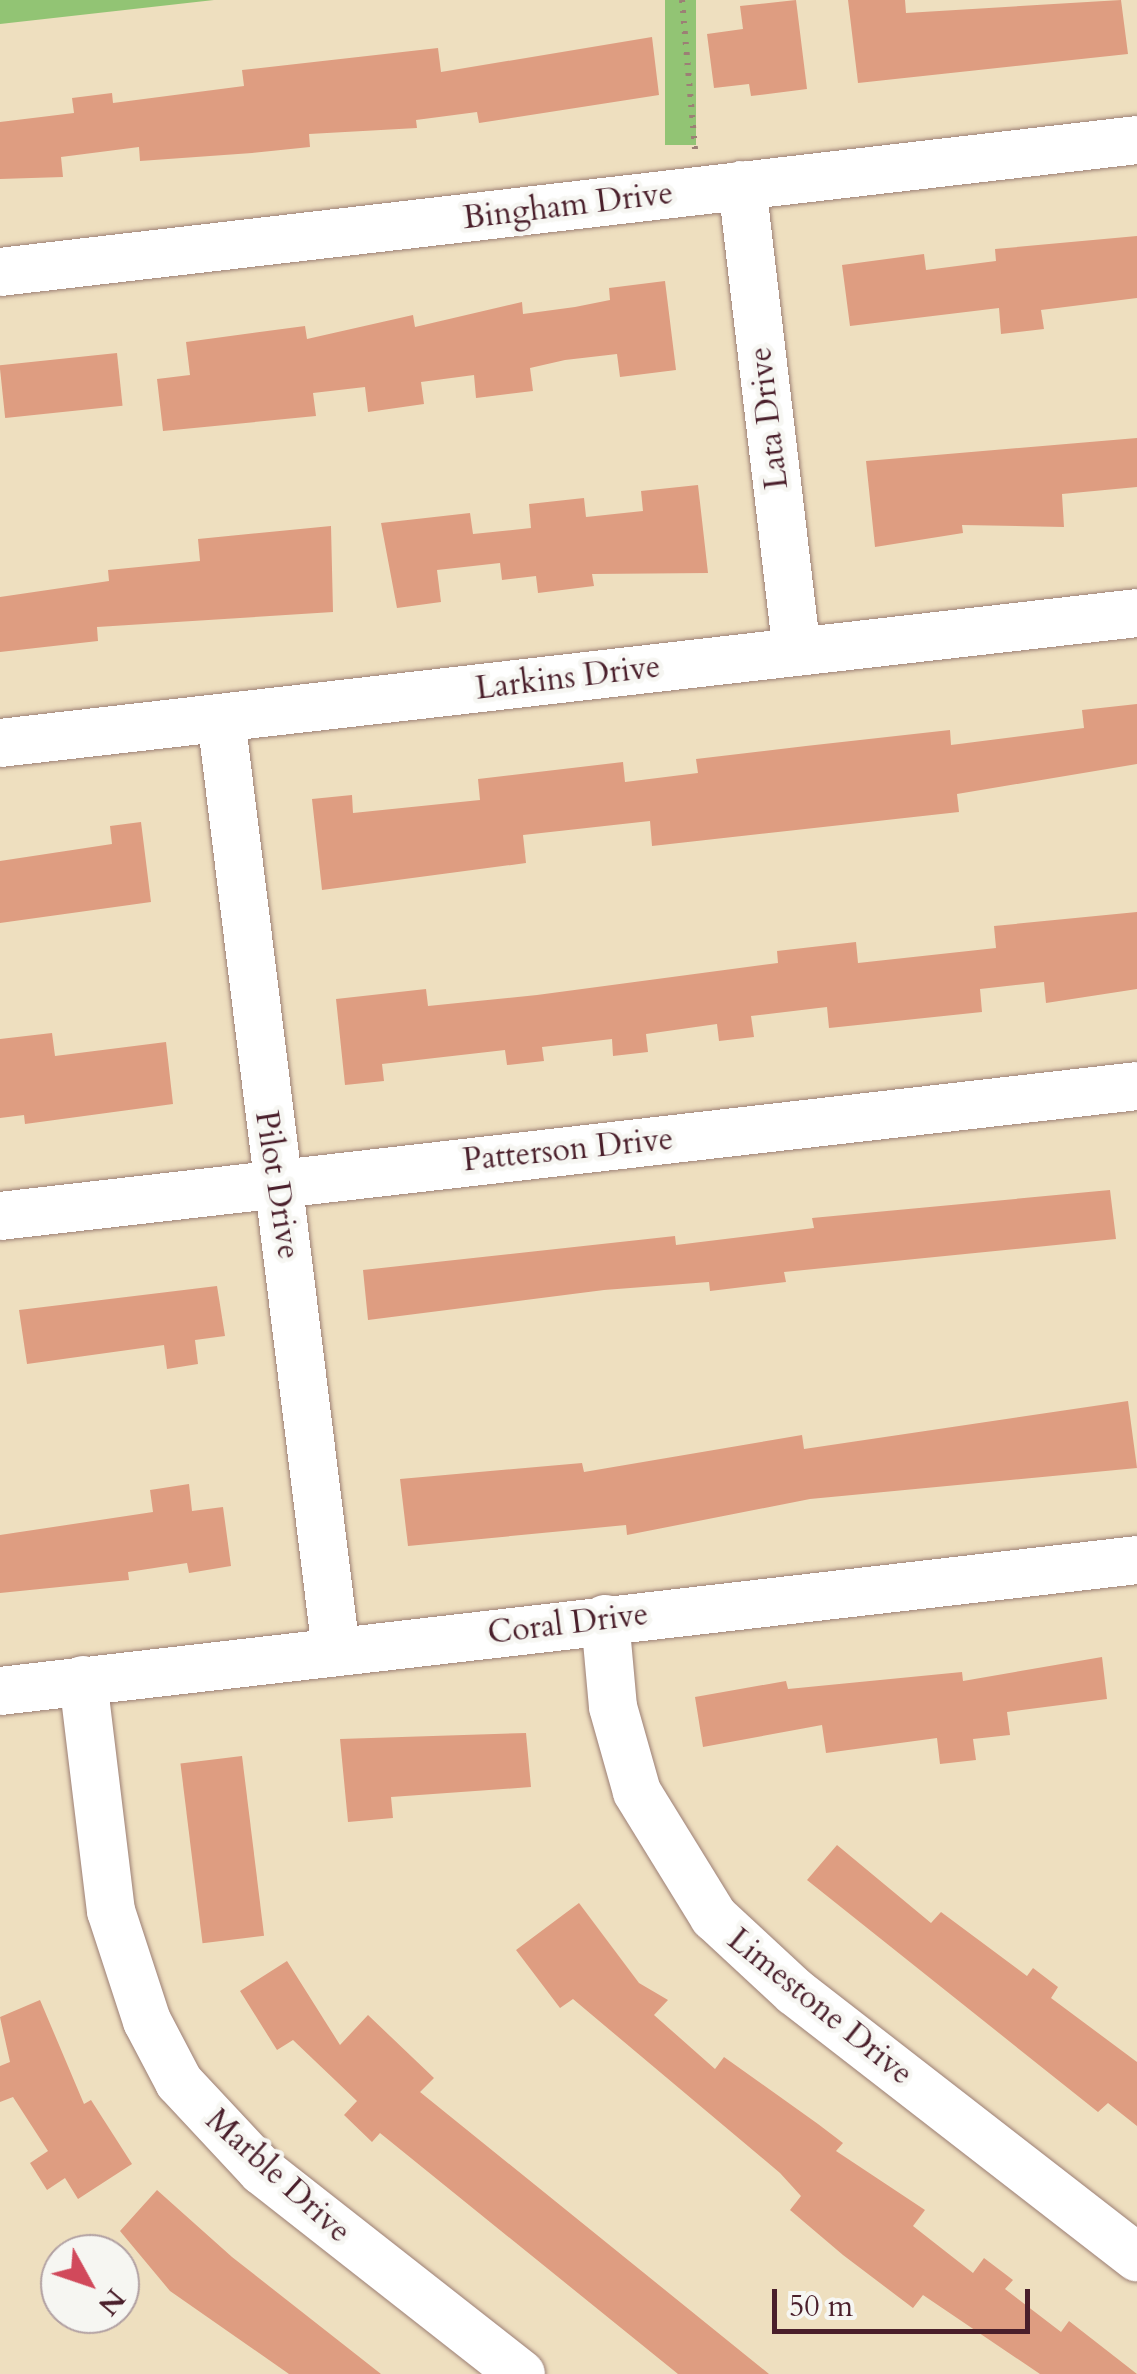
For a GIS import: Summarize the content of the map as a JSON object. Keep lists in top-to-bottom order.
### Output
{
  "streets": {
    "street": [
      "Bingham Drive",
      "Lata Drive",
      "Larkins Drive",
      "Patterson Drive",
      "Pilot Drive",
      "Coral Drive",
      "Limestone Drive",
      "Marble Drive"
    ]
  },
  "crossings": [
    ["Bingham Drive", "Lata Drive"],
    ["Lata Drive", "Larkins Drive"],
    ["Larkins Drive", "Pilot Drive"],
    ["Patterson Drive", "Pilot Drive"],
    ["Pilot Drive", "Coral Drive"],
    ["Coral Drive", "Limestone Drive"],
    ["Coral Drive", "Marble Drive"]
  ],
  "scale_bar": "50 m",
  "north": "bottom right"
}
